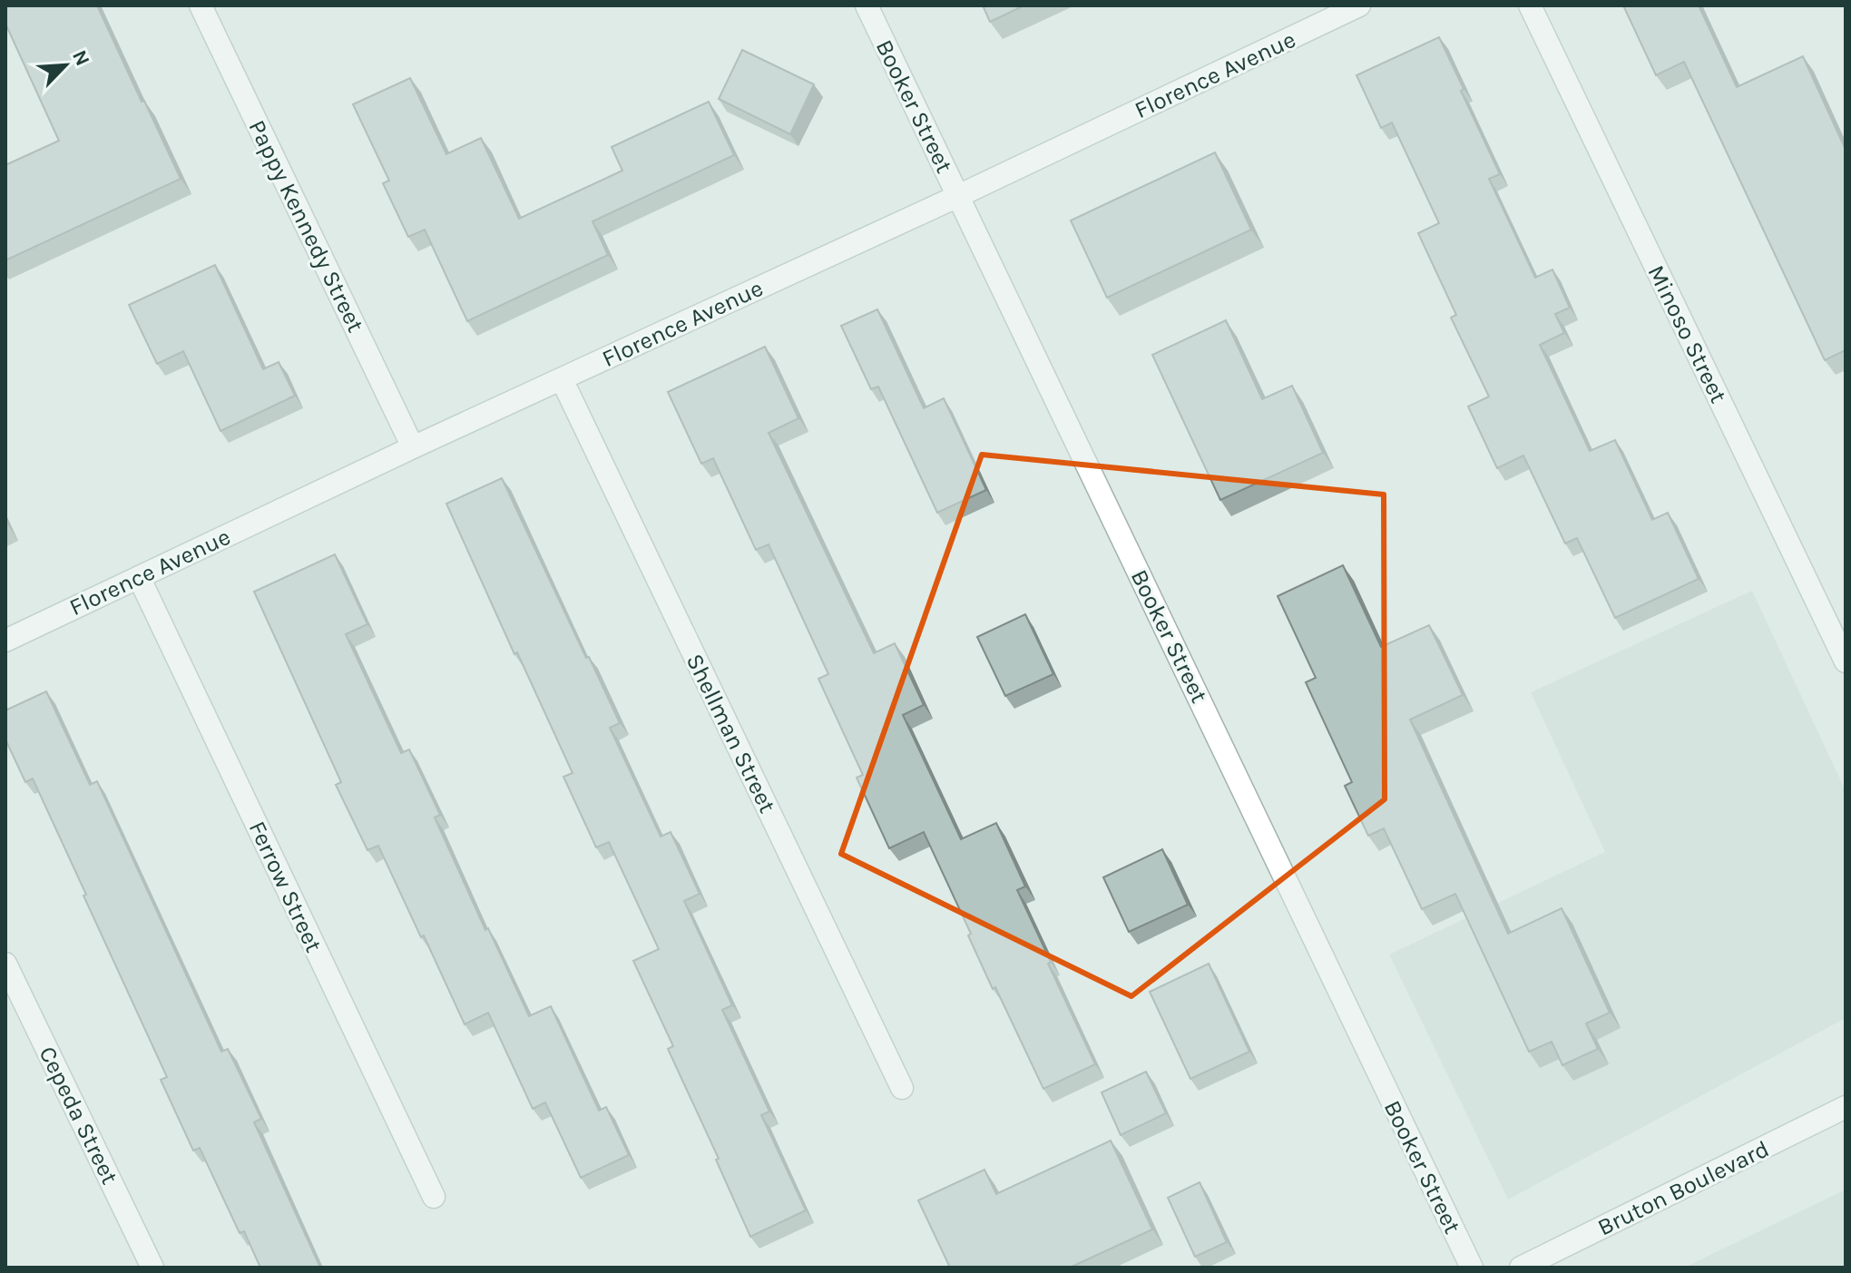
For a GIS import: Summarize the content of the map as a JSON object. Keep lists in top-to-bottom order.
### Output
{
  "streets": {
    "street": [
      "Florence Avenue",
      "Booker Street",
      "Pappy Kennedy Street",
      "Minoso Street",
      "Shellman Street",
      "Ferrow Street",
      "Cepeda Street",
      "Bruton Boulevard"
    ]
  },
  "crossings": [
    ["Florence Avenue", "Booker Street"],
    ["Florence Avenue", "Pappy Kennedy Street"],
    ["Florence Avenue", "Shellman Street"],
    ["Florence Avenue", "Ferrow Street"]
  ],
  "north": "top right"
}
